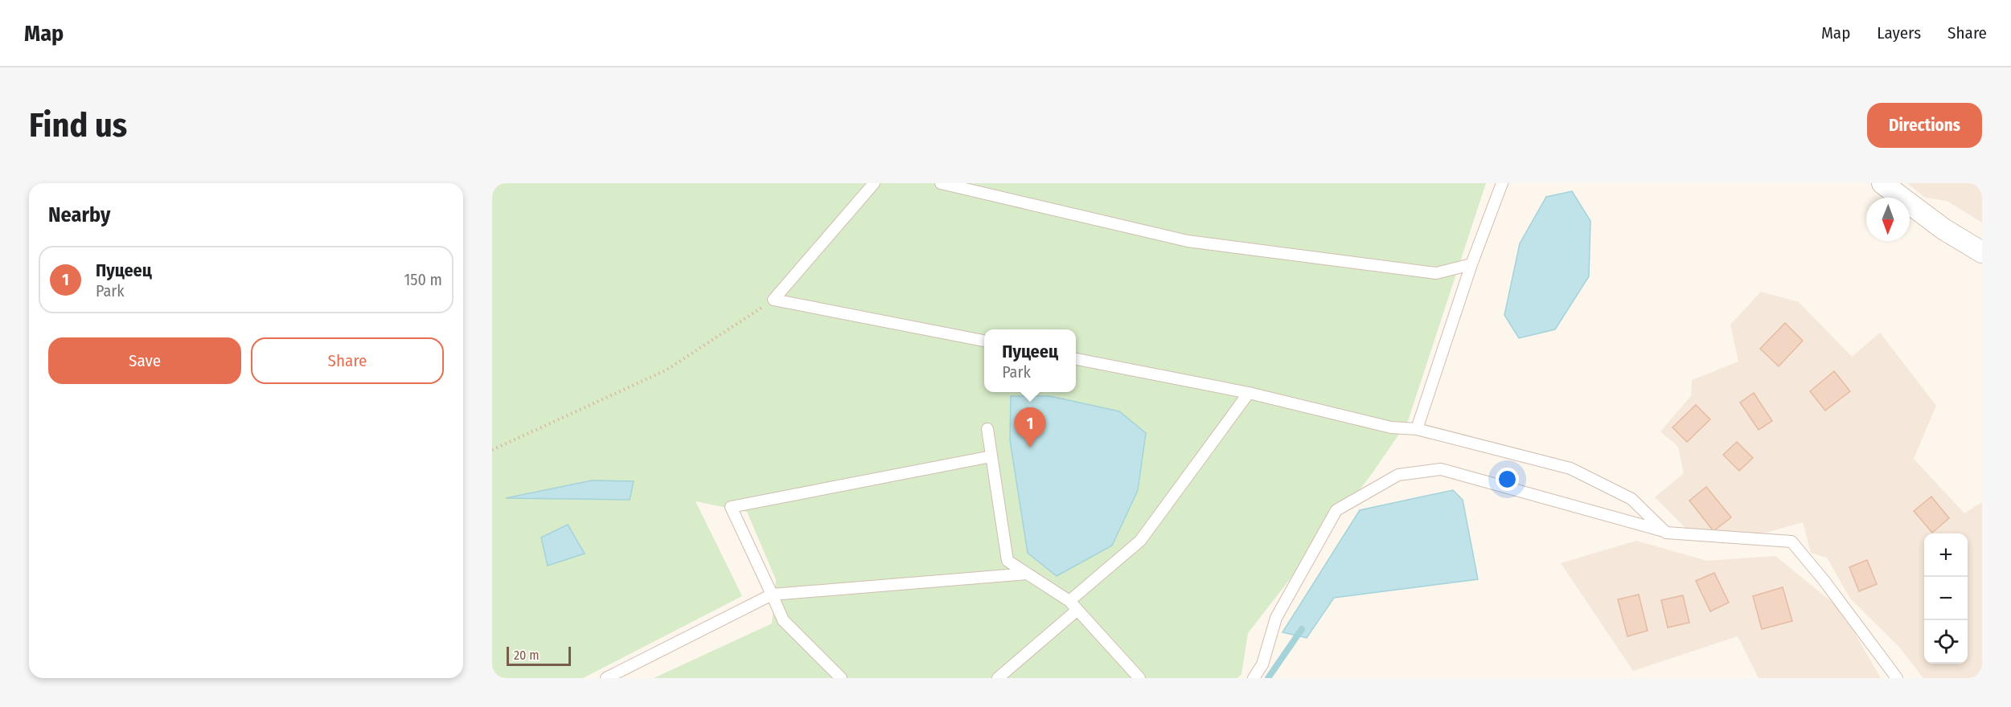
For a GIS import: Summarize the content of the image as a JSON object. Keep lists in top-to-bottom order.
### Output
{
  "scale_bar": "20 m",
  "north": "bottom",
  "page": {
    "header": "Map",
    "nav": ["Map", "Layers", "Share"],
    "buttons": [
      "Directions",
      ["Save", "Share"]
    ],
    "title": "Find us",
    "heading": "Nearby",
    "list": [
      {
        "mark": "1",
        "name": "Пуцеец",
        "note": "Park",
        "value": "150 m"
      }
    ],
    "popup": ["Пуцеец", "Park"],
    "pins": "1",
    "map_buttons": ["+", "−"],
    "scale": "20 m"
  }
}
